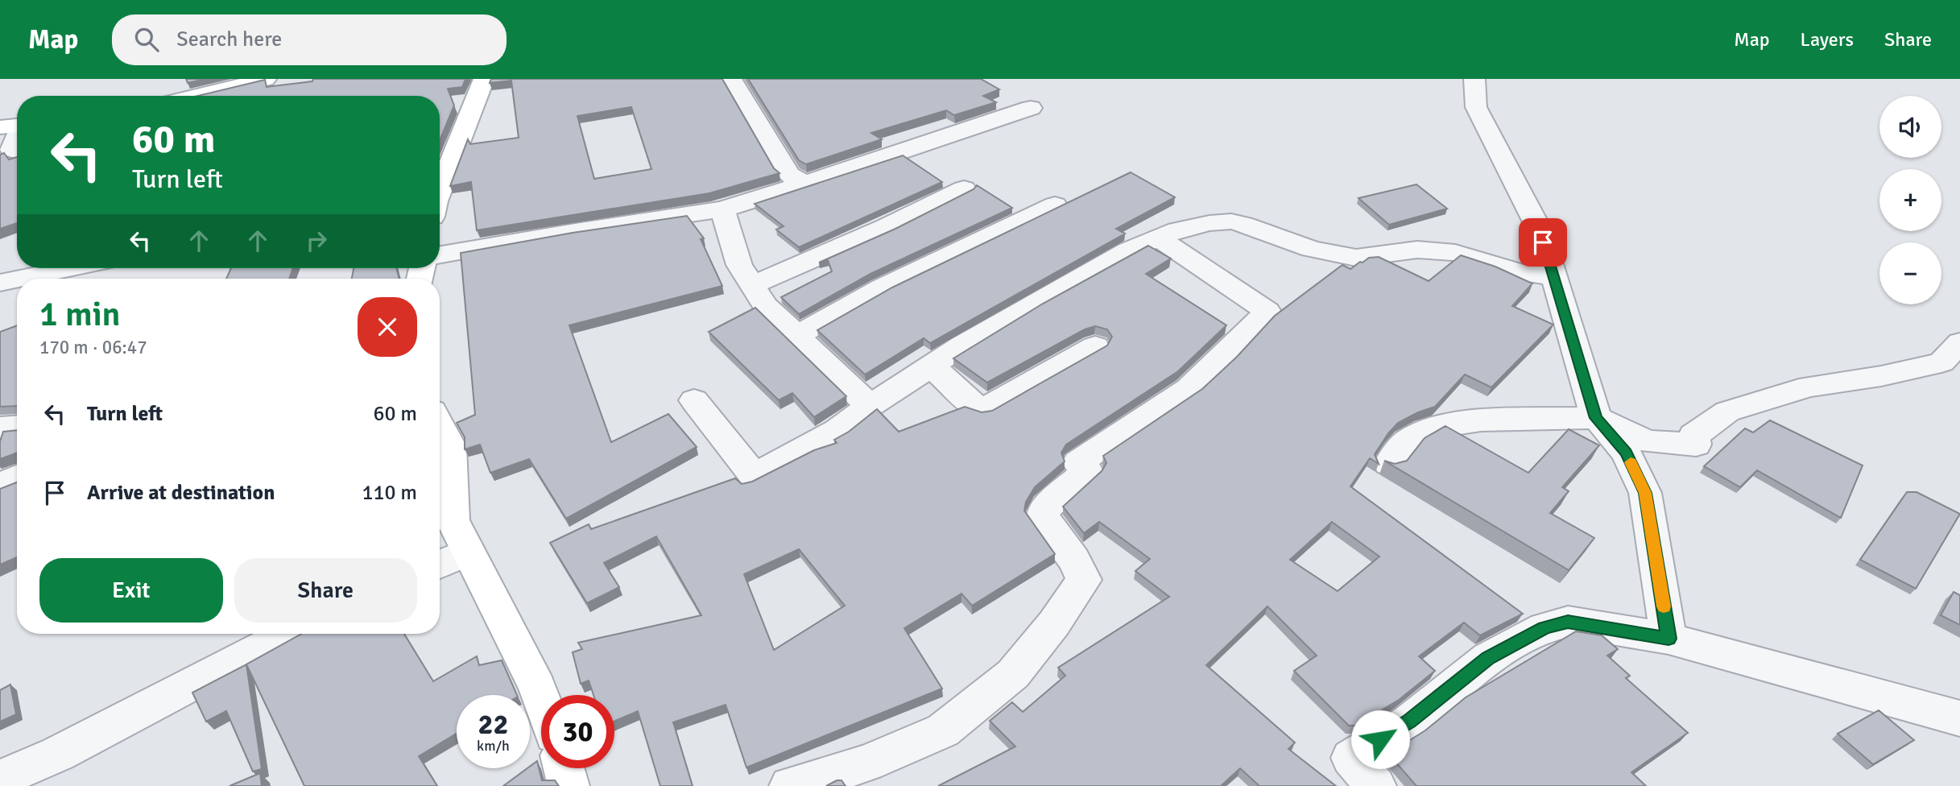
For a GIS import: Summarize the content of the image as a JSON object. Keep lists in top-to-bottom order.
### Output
{
  "page": {
    "header": "Map",
    "search": "Search here",
    "nav": ["Map", "Layers", "Share"],
    "map_buttons": ["+", "−"],
    "turn": ["60 m", "Turn left"],
    "heading": ["1 min", "170 m · 06:47"],
    "list": [
      {
        "name": "Turn left",
        "value": "60 m"
      },
      {
        "name": "Arrive at destination",
        "value": "110 m"
      }
    ],
    "buttons": ["Exit", "Share"],
    "speed": "22 km/h",
    "limit": "30"
  }
}
